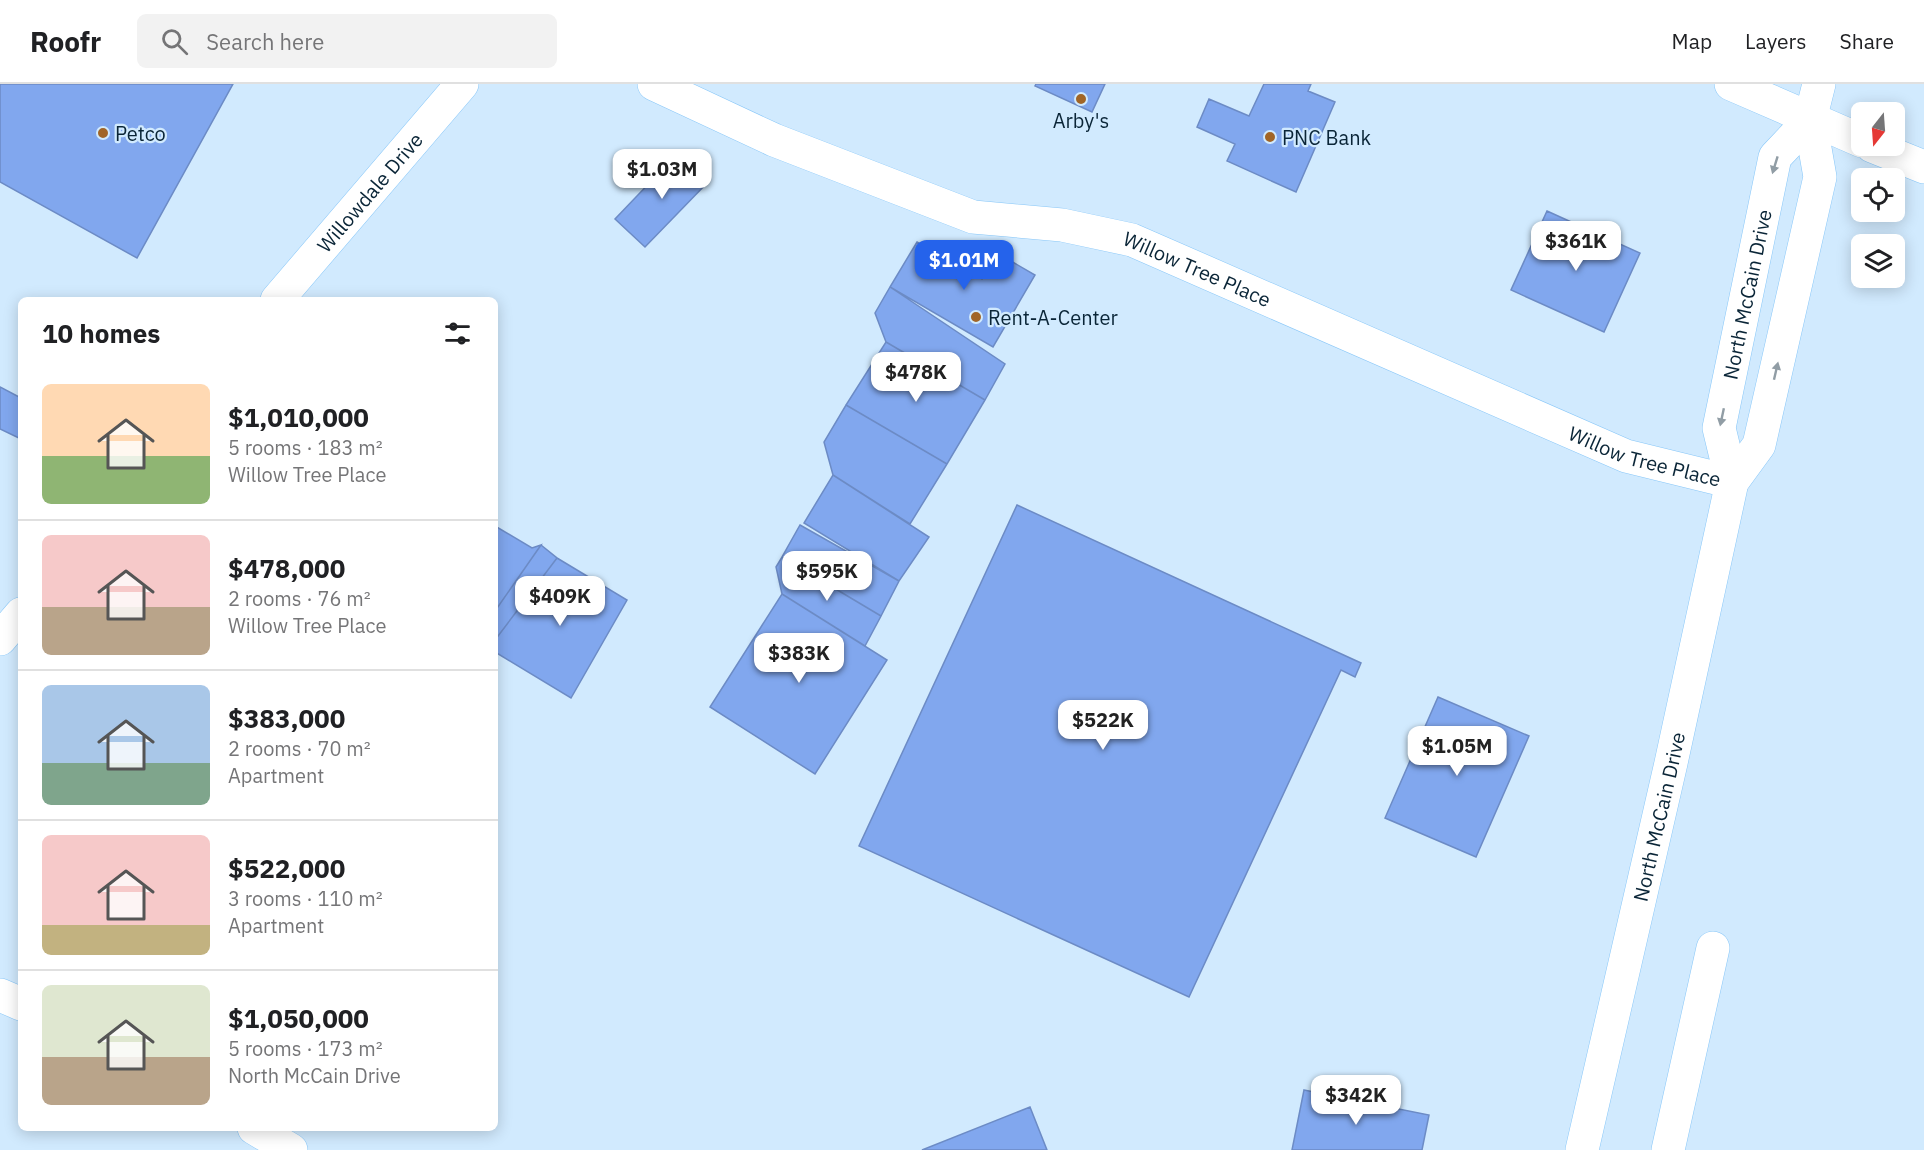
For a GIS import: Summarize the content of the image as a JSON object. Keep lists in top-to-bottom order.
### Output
{
  "streets": {
    "street": ["Willowdale Drive", "Willow Tree Place", "North McCain Drive"]
  },
  "crossings": [
    ["Willow Tree Place", "North McCain Drive"]
  ],
  "places": [
    "Arby's",
    "Petco",
    "PNC Bank",
    "Rent-A-Center"
  ],
  "north": "bottom",
  "page": {
    "header": "Roofr",
    "search": "Search here",
    "nav": ["Map", "Layers", "Share"],
    "price": [
      "$1.03M",
      "$361K",
      "$1.01M",
      "$478K",
      "$595K",
      "$409K",
      "$383K",
      "$522K",
      "$1.05M",
      "$342K"
    ],
    "heading": "10 homes",
    "list": [
      {
        "name": "$1,010,000",
        "note": "5 rooms · 183 m² · Willow Tree Place"
      },
      {
        "name": "$478,000",
        "note": "2 rooms · 76 m² · Willow Tree Place"
      },
      {
        "name": "$383,000",
        "note": "2 rooms · 70 m² · Apartment"
      },
      {
        "name": "$522,000",
        "note": "3 rooms · 110 m² · Apartment"
      },
      {
        "name": "$1,050,000",
        "note": "5 rooms · 173 m² · North McCain Drive"
      }
    ]
  }
}
